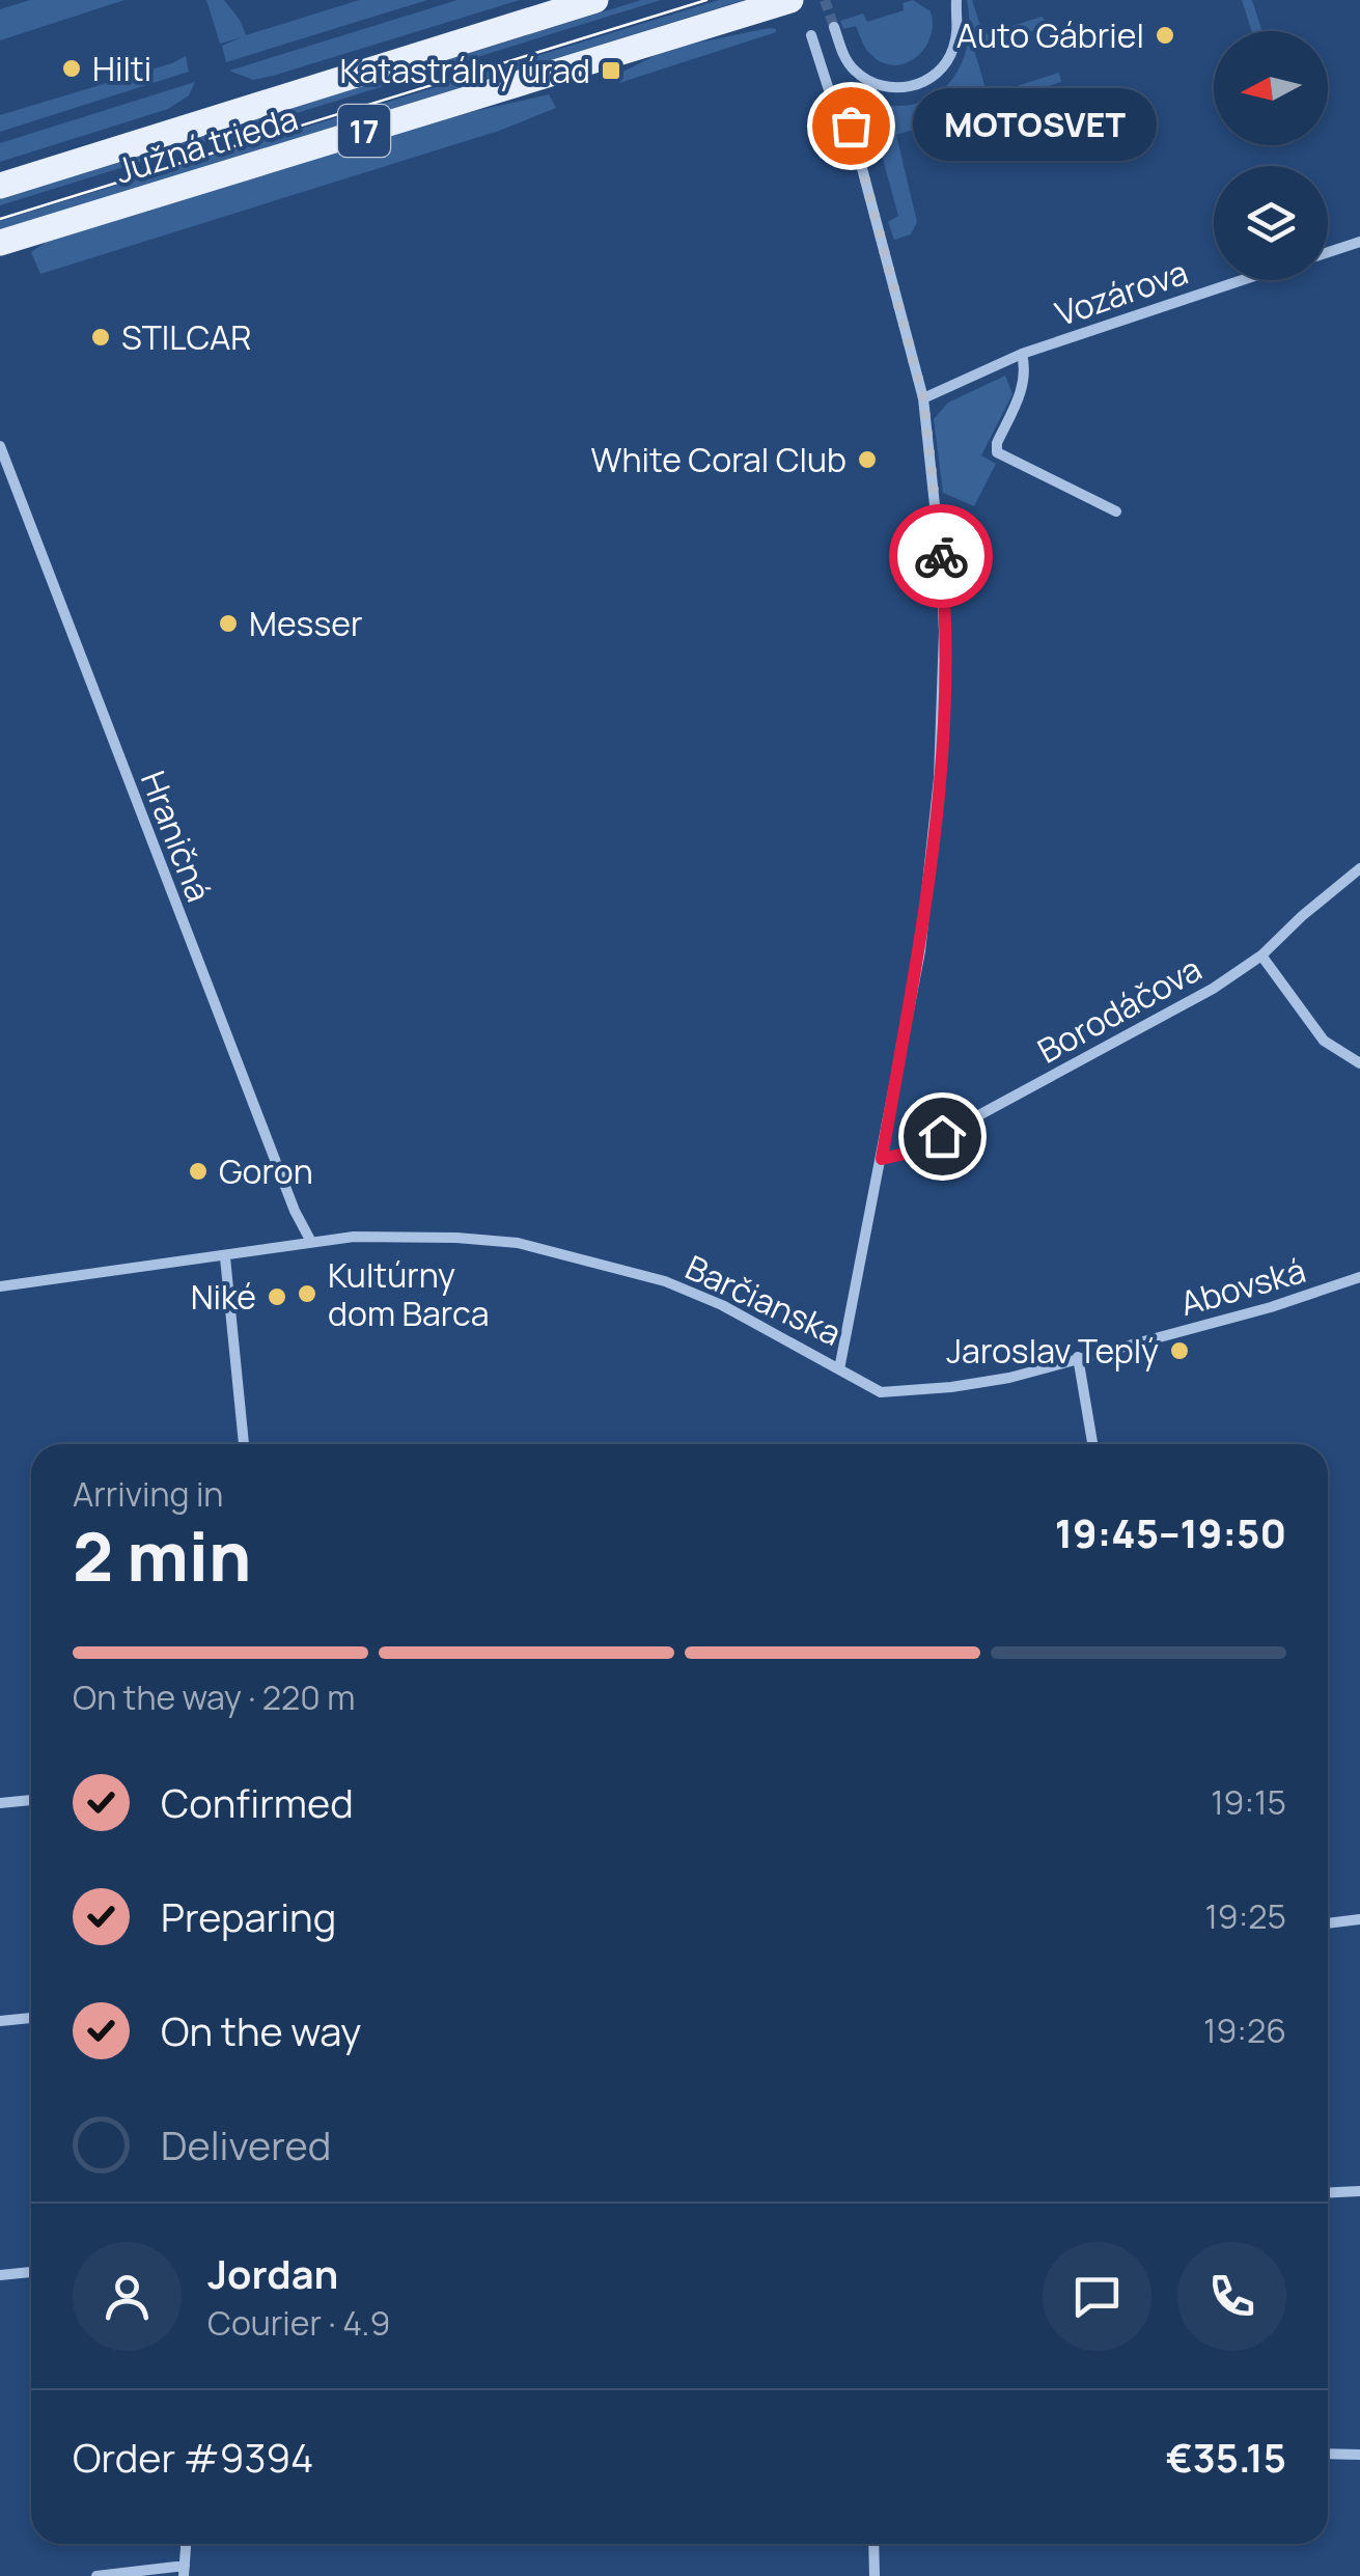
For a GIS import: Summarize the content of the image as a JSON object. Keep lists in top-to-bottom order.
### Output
{
  "streets": {
    "main road": ["17", "Južná trieda"],
    "street": [
      "Vozárova",
      "Hraničná",
      "Borodáčova",
      "Abovská",
      "Barčianska"
    ]
  },
  "crossings": [
    ["Vozárova", "Barčianska"],
    ["Hraničná", "Barčianska"],
    ["Borodáčova", "Barčianska"],
    ["Abovská", "Barčianska"]
  ],
  "places": {
    "other": [
      "Auto Gábriel",
      "Hilti",
      "MOTOSVET",
      "STILCAR",
      "White Coral Club",
      "Messer",
      "Goron",
      "Kultúrny dom Barca",
      "Niké",
      "Jaroslav Teplý"
    ],
    "transit": ["Katastrálny úrad"]
  },
  "north": "left",
  "page": {
    "bubble": "MOTOSVET",
    "heading": ["2 min", "Arriving in", "19:45–19:50"],
    "panel": [
      "Jordan",
      "Courier · 4.9",
      "Order #9394",
      "€35.15"
    ],
    "bar": "On the way · 220 m",
    "list": [
      ["Confirmed", "19:15"],
      ["Preparing", "19:25"],
      ["On the way", "19:26"],
      "Delivered"
    ]
  }
}
